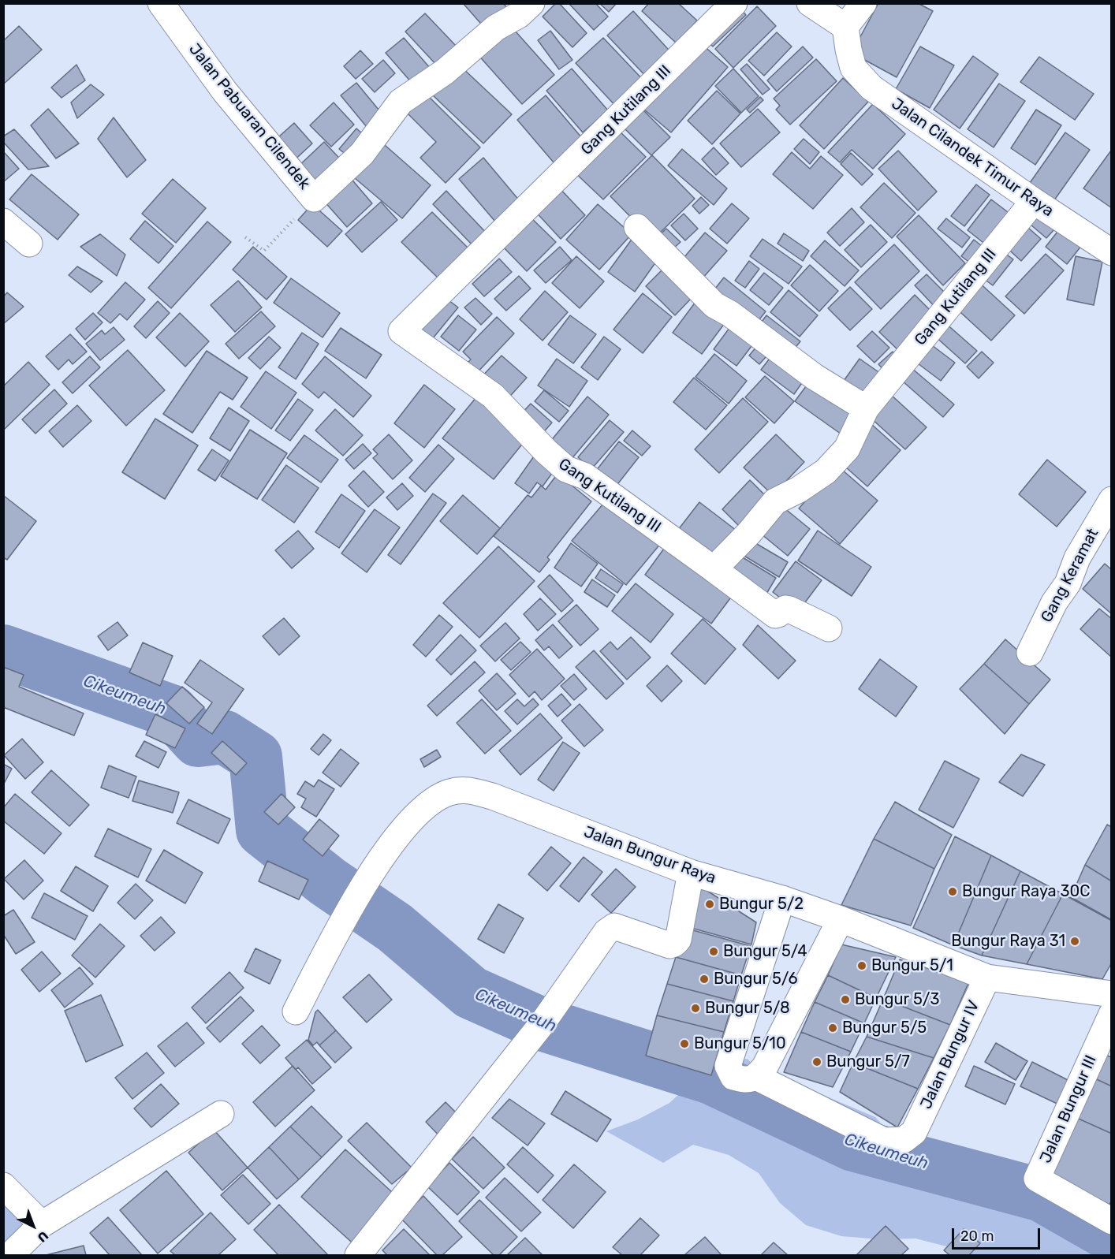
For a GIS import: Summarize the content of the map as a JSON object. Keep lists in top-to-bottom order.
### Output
{
  "streets": {
    "street": [
      "Gang Kutilang III",
      "Jalan Pabuaran Cilendek",
      "Jalan Cilandek Timur Raya",
      "Gang Keramat",
      "Jalan Bungur Raya",
      "Jalan Bungur IV",
      "Jalan Bungur III"
    ]
  },
  "crossings": [
    ["Gang Kutilang III", "Jalan Cilandek Timur Raya"],
    ["Jalan Bungur Raya", "Jalan Bungur IV"]
  ],
  "water": ["Cikeumeuh"],
  "places": [
    "Bungur Raya 30C",
    "Bungur 5/2",
    "Bungur Raya 31",
    "Bungur 5/4",
    "Bungur 5/1",
    "Bungur 5/6",
    "Bungur 5/3",
    "Bungur 5/8",
    "Bungur 5/5",
    "Bungur 5/10",
    "Bungur 5/7"
  ],
  "scale_bar": "20 m",
  "north": "bottom right"
}
